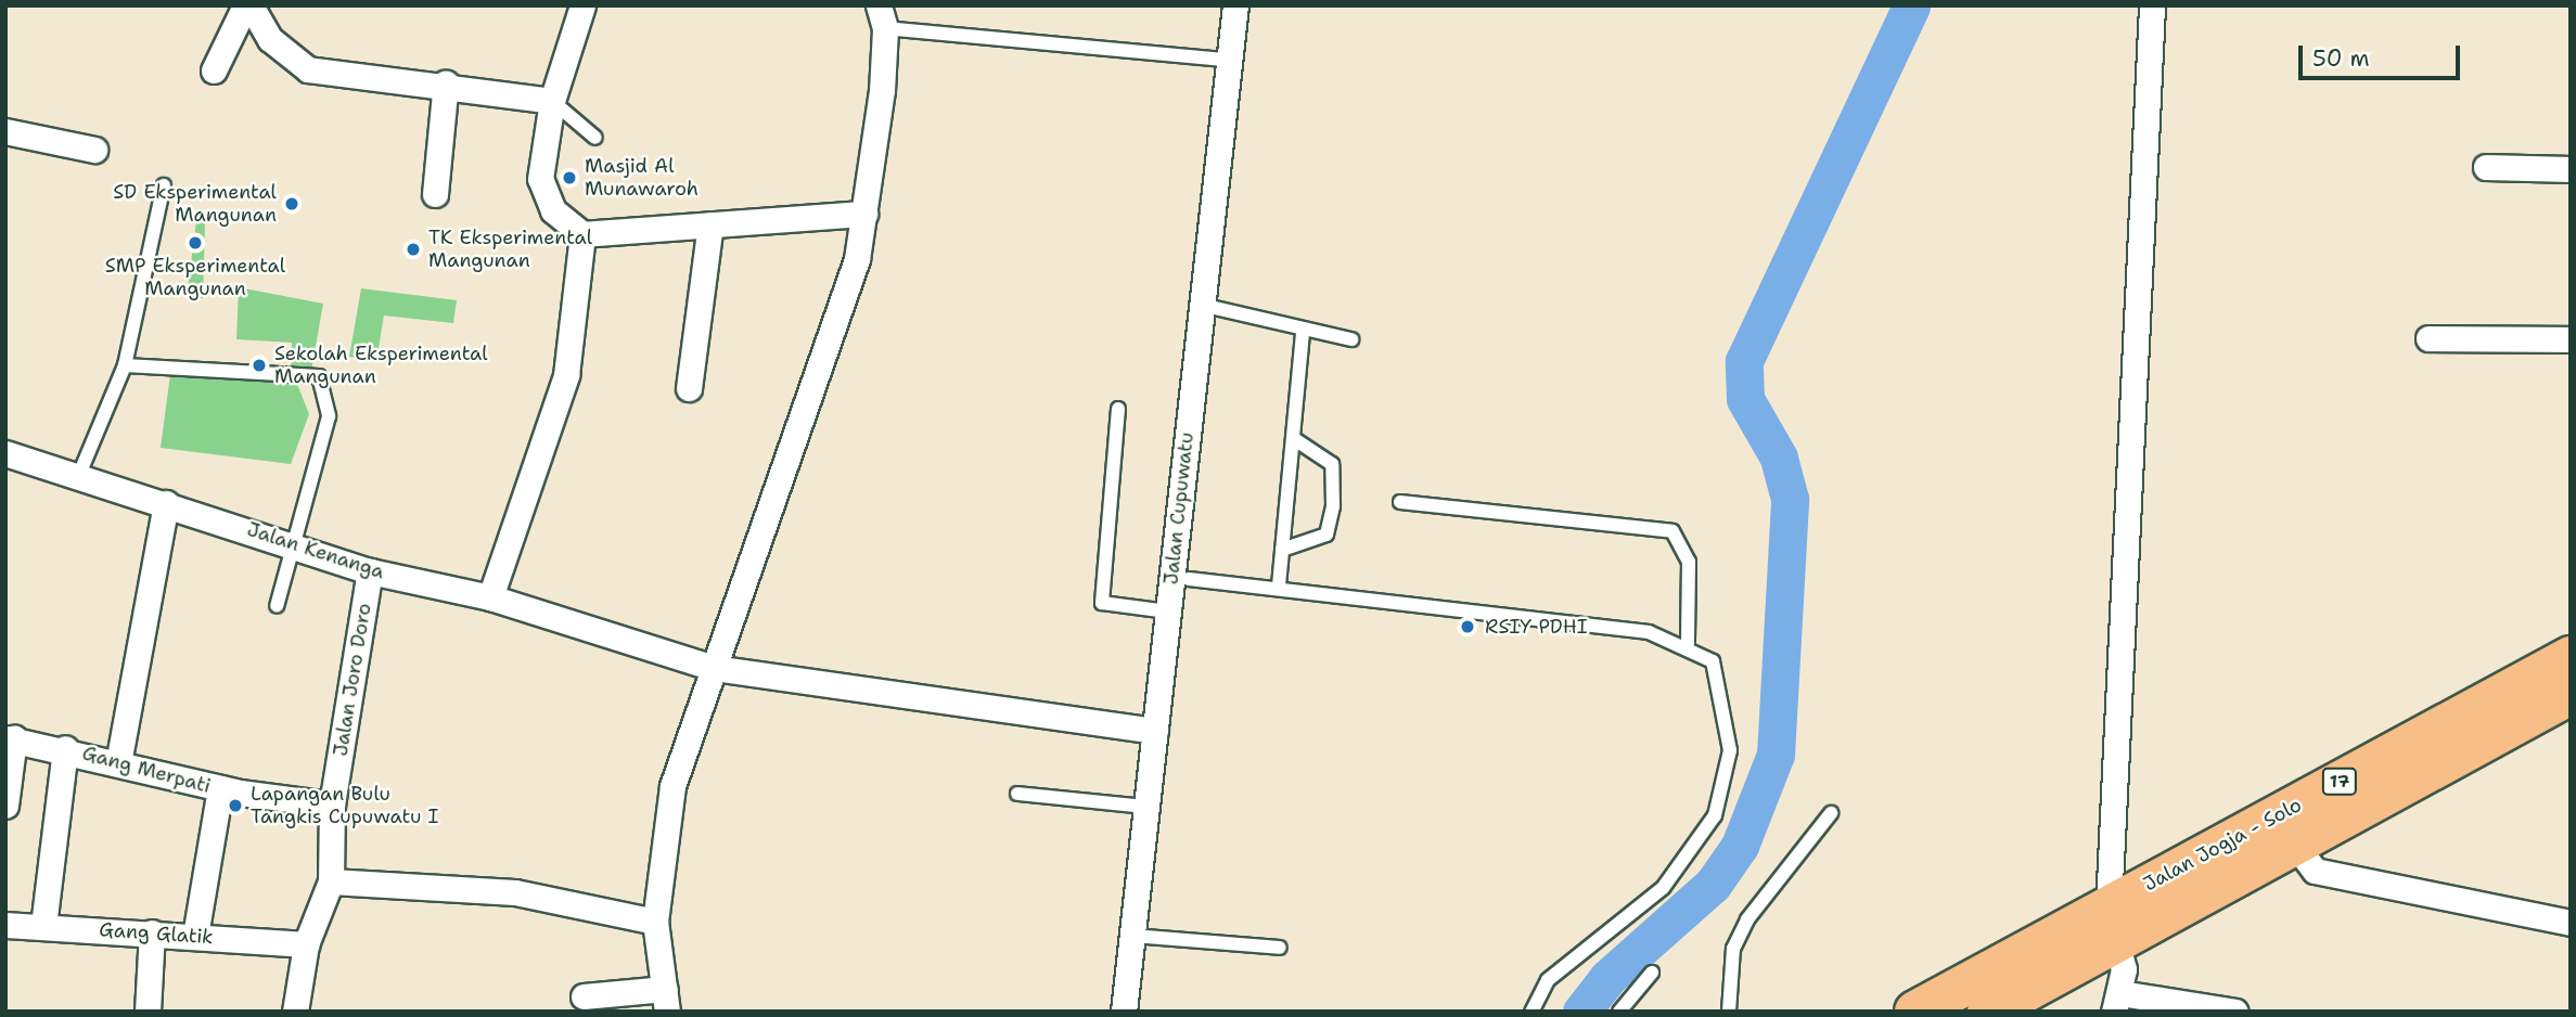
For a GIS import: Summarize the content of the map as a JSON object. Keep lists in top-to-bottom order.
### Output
{
  "streets": {
    "highway": ["17", "Jalan Jogja - Solo"],
    "street": [
      "Jalan Cupuwatu",
      "Jalan Kenanga",
      "Jalan Joro Doro",
      "Gang Merpati",
      "Gang Glatik"
    ]
  },
  "crossings": [
    ["Jalan Cupuwatu", "Jalan Kenanga"],
    ["Jalan Kenanga", "Jalan Joro Doro"],
    ["Jalan Joro Doro", "Gang Merpati"],
    ["Jalan Joro Doro", "Gang Glatik"]
  ],
  "places": [
    "Masjid Al Munawaroh",
    "SD Eksperimental Mangunan",
    "SMP Eksperimental Mangunan",
    "TK Eksperimental Mangunan",
    "Sekolah Eksperimental Mangunan",
    "RSIY PDHI",
    "Lapangan Bulu Tangkis Cupuwatu I"
  ],
  "scale_bar": "50 m"
}
